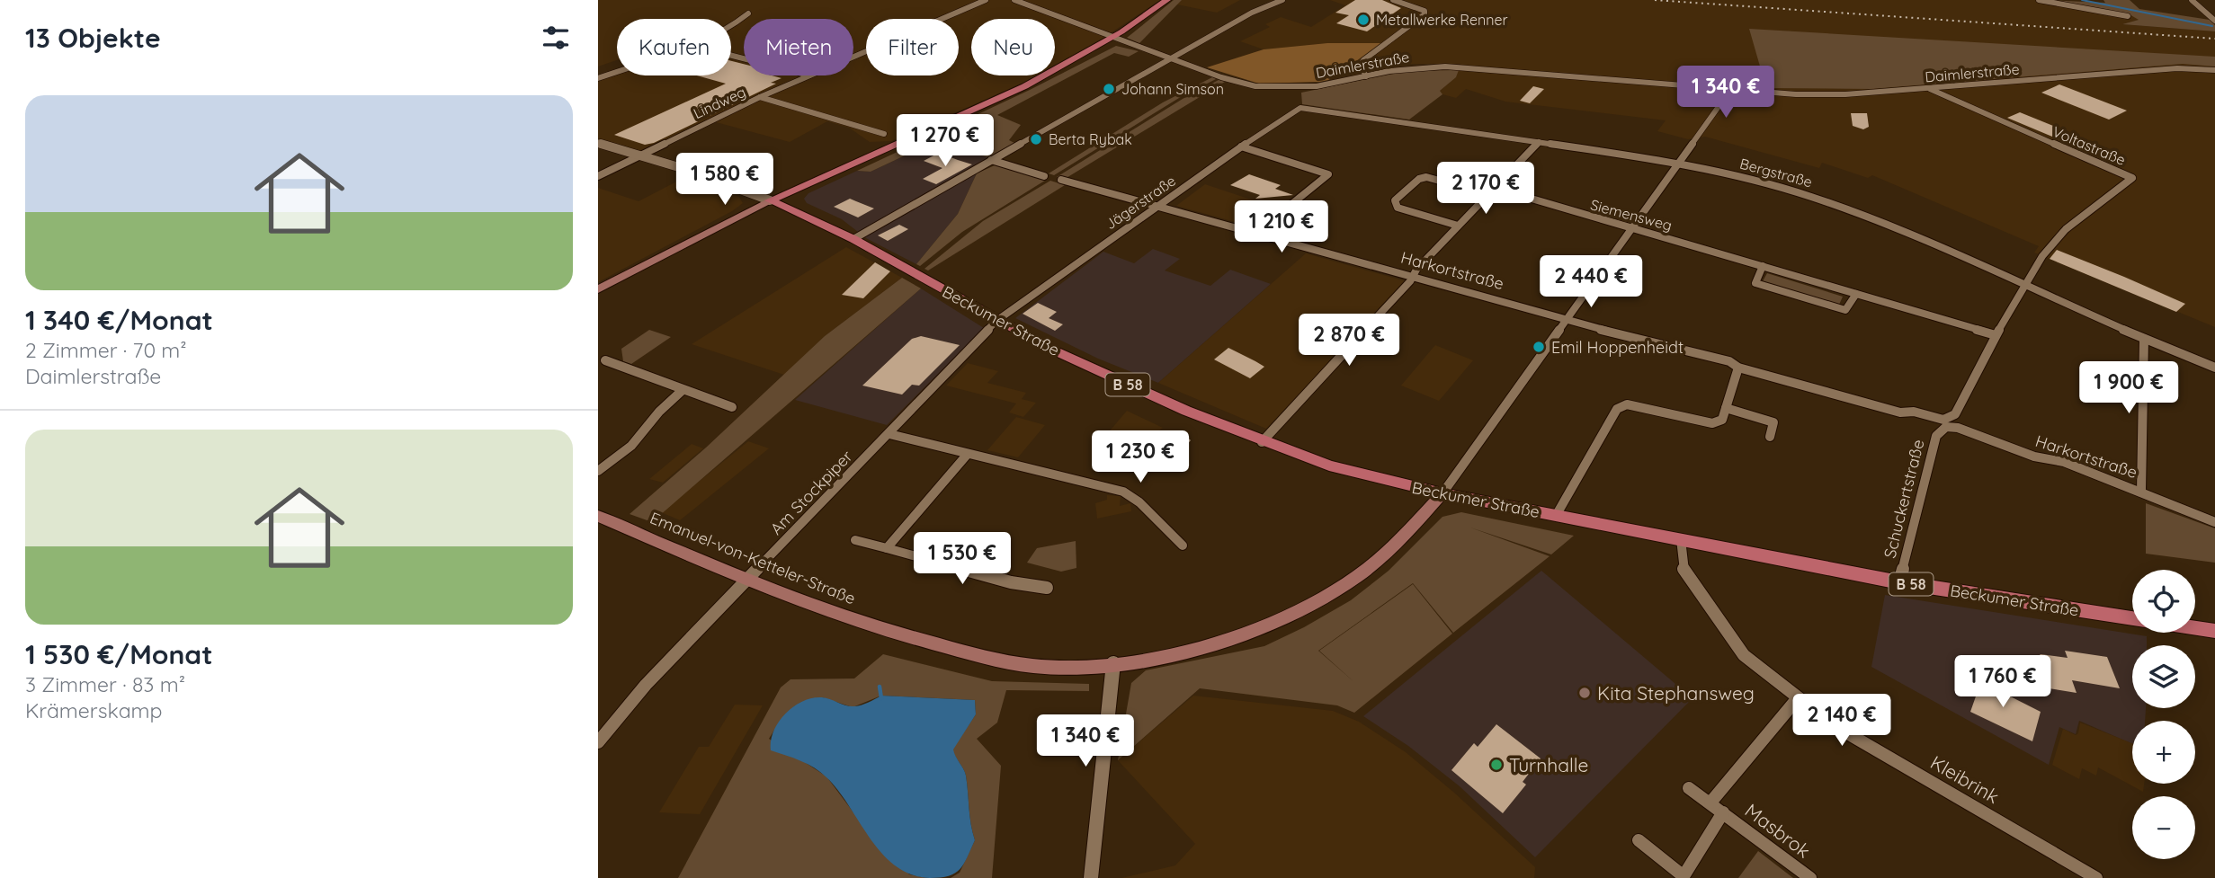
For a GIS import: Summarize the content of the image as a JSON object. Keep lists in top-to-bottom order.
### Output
{
  "streets": {
    "main road": ["Beckumer Straße", "B 58", "Emanuel-von-Ketteler-Straße"],
    "street": [
      "Daimlerstraße",
      "Lindweg",
      "Voltastraße",
      "Bergstraße",
      "Jägerstraße",
      "Siemensweg",
      "Harkortstraße",
      "Am Stockpiper",
      "Schuckertstraße",
      "Kleibrink",
      "Masbrok"
    ]
  },
  "crossings": [
    ["Daimlerstraße", "Voltastraße"],
    ["Lindweg", "Beckumer Straße"],
    ["Voltastraße", "Bergstraße"],
    ["Voltastraße", "Schuckertstraße"],
    ["Bergstraße", "Jägerstraße"],
    ["Bergstraße", "Schuckertstraße"],
    ["Jägerstraße", "Harkortstraße"],
    ["Jägerstraße", "Beckumer Straße"],
    ["Jägerstraße", "Am Stockpiper"],
    ["Siemensweg", "Schuckertstraße"],
    ["Harkortstraße", "Schuckertstraße"],
    ["Beckumer Straße", "Am Stockpiper"],
    ["Beckumer Straße", "Schuckertstraße"],
    ["Beckumer Straße", "Emanuel-von-Ketteler-Straße"],
    ["Beckumer Straße", "Kleibrink"],
    ["Am Stockpiper", "Emanuel-von-Ketteler-Straße"]
  ],
  "places": [
    "Metallwerke Renner",
    "Johann Simson",
    "Berta Rybak",
    "Emil Hoppenheidt",
    "Kita Stephansweg",
    "Turnhalle"
  ],
  "page": {
    "heading": "13 Objekte",
    "chip": [
      "Kaufen",
      "Mieten",
      "Filter",
      "Neu"
    ],
    "price": [
      "1 340 €",
      "1 270 €",
      "1 580 €",
      "2 170 €",
      "1 210 €",
      "2 440 €",
      "2 870 €",
      "1 900 €",
      "1 230 €",
      "1 530 €",
      "1 760 €",
      "2 140 €",
      "1 340 €"
    ],
    "list": [
      {
        "name": "1 340 €/Monat",
        "note": "2 Zimmer · 70 m² · Daimlerstraße"
      },
      {
        "name": "1 530 €/Monat",
        "note": "3 Zimmer · 83 m² · Krämerskamp"
      }
    ],
    "map_buttons": ["+", "−"]
  }
}
